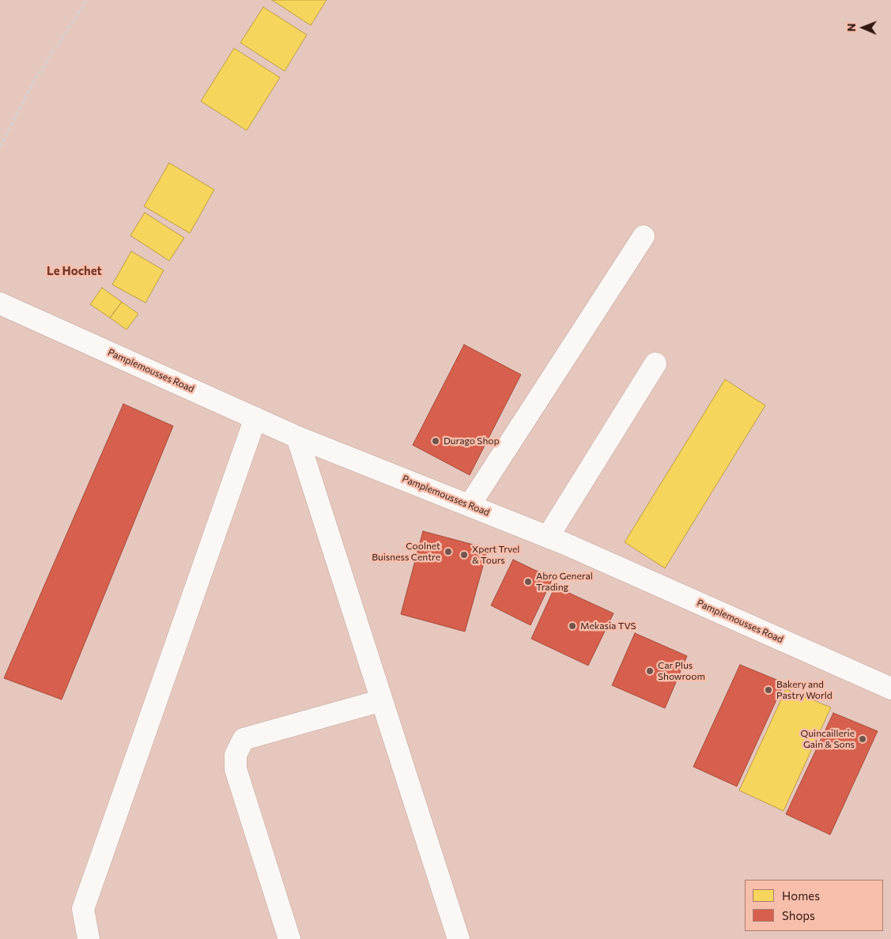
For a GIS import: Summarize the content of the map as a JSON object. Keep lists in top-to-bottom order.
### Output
{
  "streets": {
    "street": ["Pamplemousses Road"]
  },
  "districts": ["Le Hochet"],
  "places": [
    "Durago Shop",
    "Coolnet Buisness Centre",
    "Xpert Trvel & Tours",
    "Abro General Trading",
    "Mekasia TVS",
    "Car Plus Showroom",
    "Bakery and Pastry World",
    "Quincaillerie Gain & Sons"
  ],
  "legend": ["Homes", "Shops"],
  "north": "left"
}
